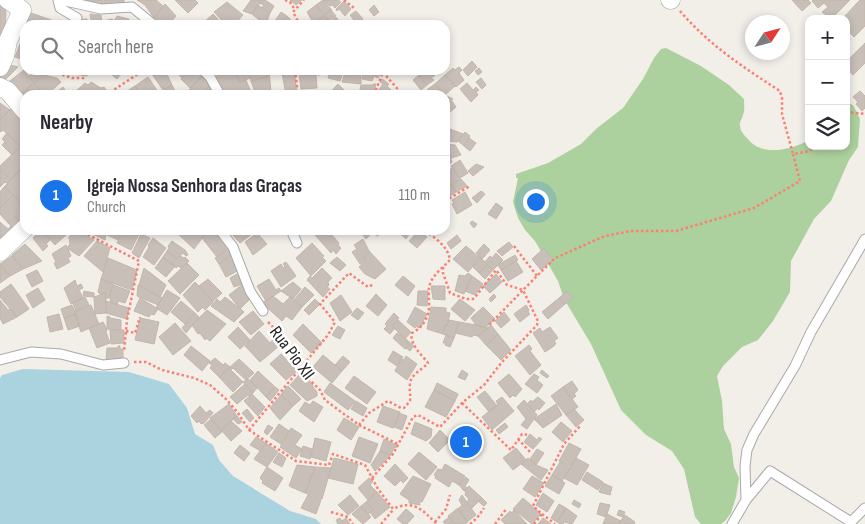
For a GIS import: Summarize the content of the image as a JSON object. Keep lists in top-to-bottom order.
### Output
{
  "streets": {
    "lane": ["Rua Pio XII"]
  },
  "north": "top right",
  "page": {
    "map_buttons": ["+", "−"],
    "search": "Search here",
    "heading": "Nearby",
    "list": [
      {
        "mark": "1",
        "name": "Igreja Nossa Senhora das Graças",
        "note": "Church",
        "value": "110 m"
      }
    ],
    "pins": "1"
  }
}
